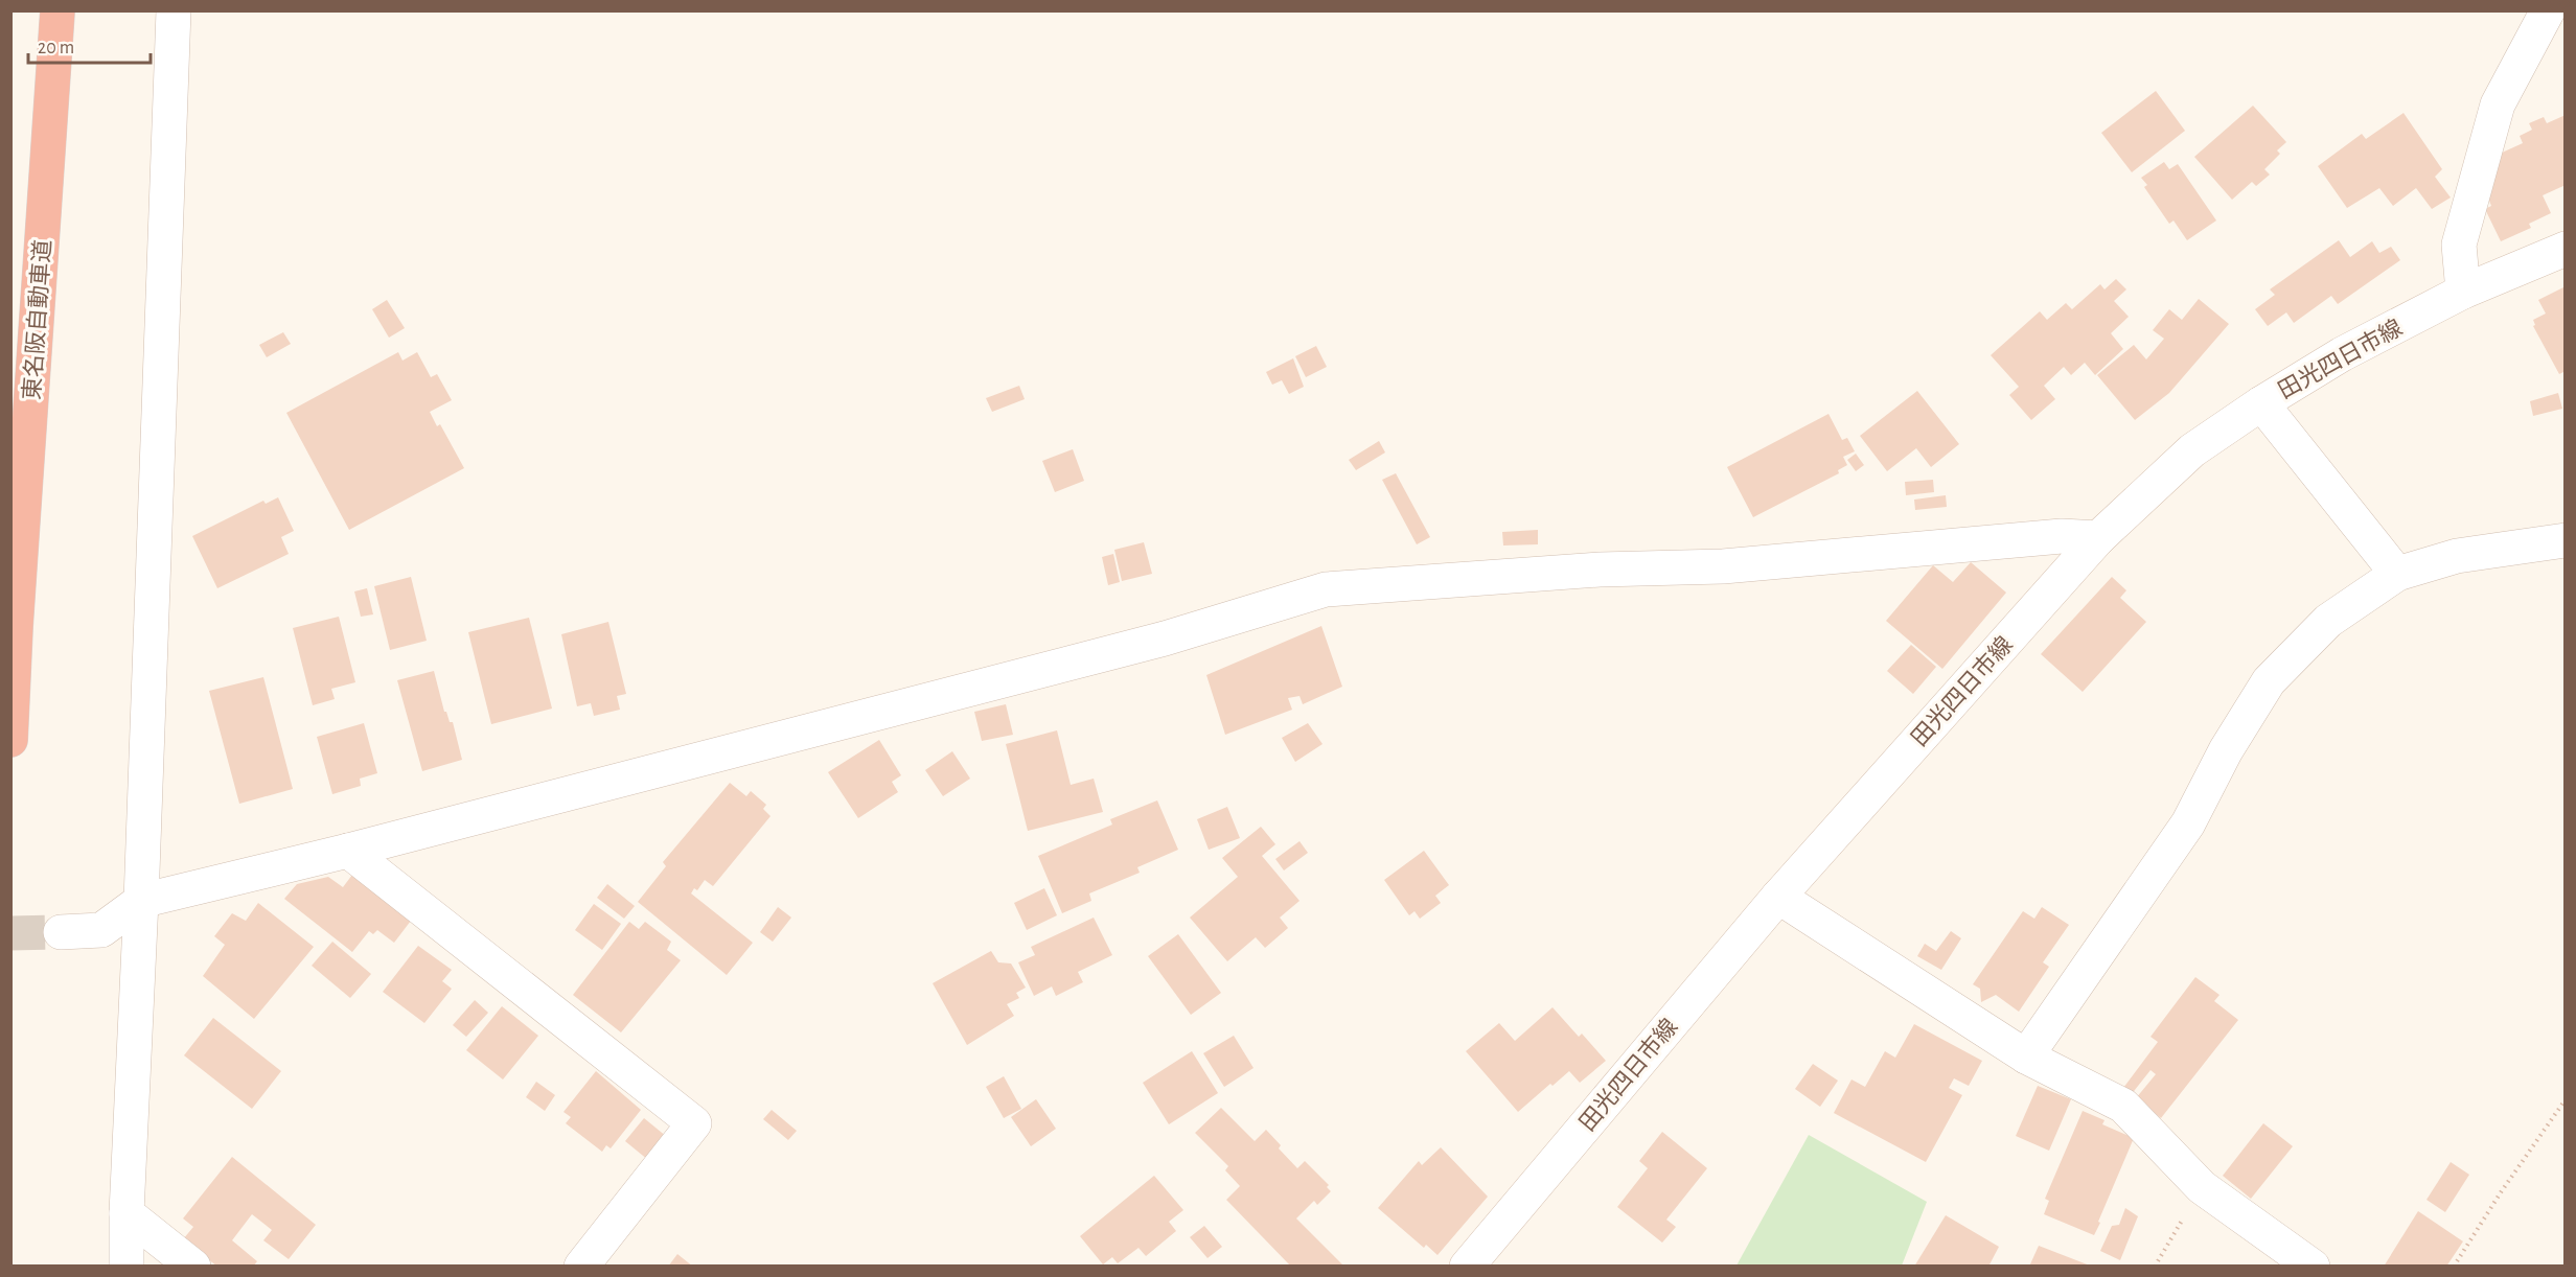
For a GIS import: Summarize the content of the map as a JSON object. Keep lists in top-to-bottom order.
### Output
{
  "streets": {
    "highway": ["東名阪自動車道"],
    "street": ["田光四日市線"]
  },
  "scale_bar": "20 m"
}
